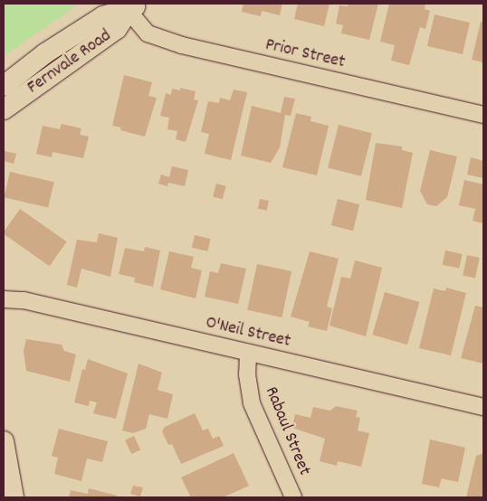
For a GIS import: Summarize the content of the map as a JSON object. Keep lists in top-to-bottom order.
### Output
{
  "streets": {
    "street": [
      "Prior Street",
      "Fernvale Road",
      "O'Neil Street",
      "Rabaul Street"
    ]
  },
  "crossings": [
    ["Prior Street", "Fernvale Road"],
    ["O'Neil Street", "Rabaul Street"]
  ]
}
